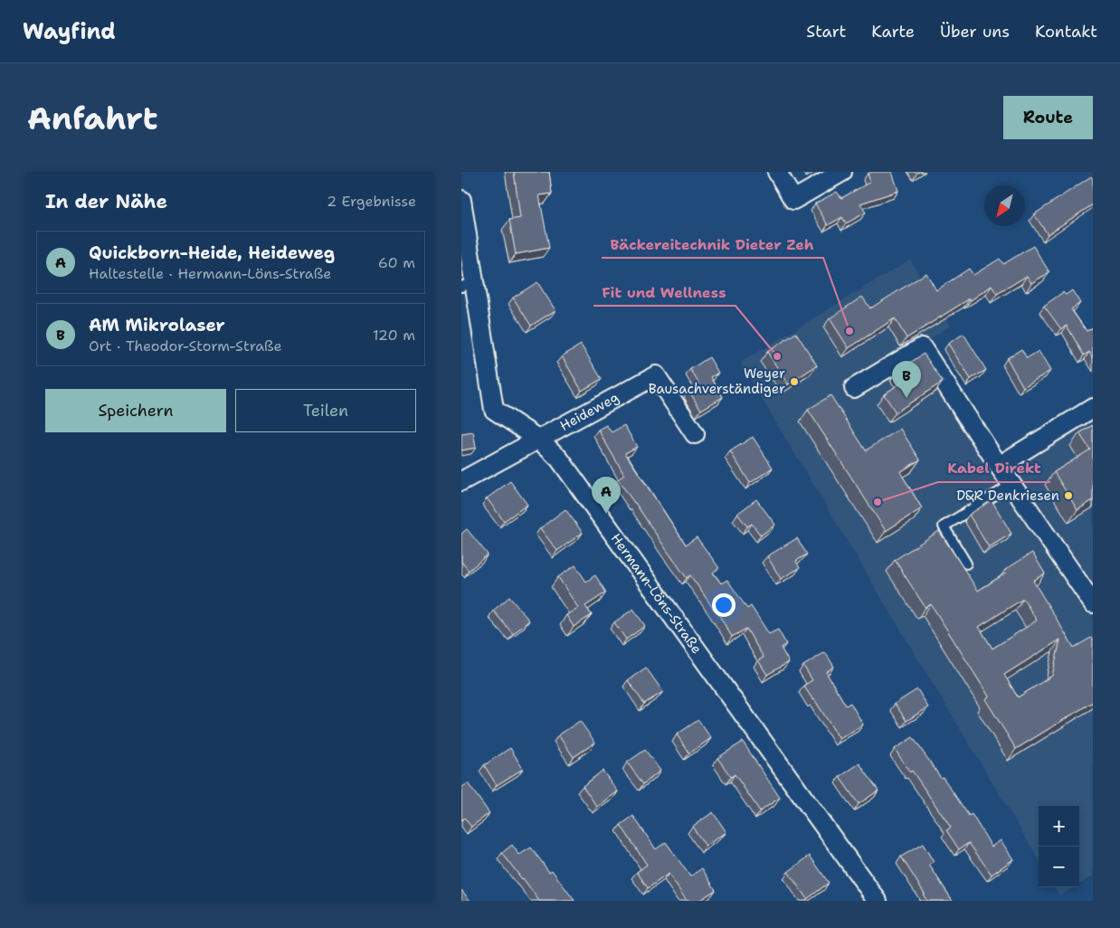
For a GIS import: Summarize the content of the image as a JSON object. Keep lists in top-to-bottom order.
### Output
{
  "streets": {
    "street": ["Heideweg", "Hermann-Löns-Straße"]
  },
  "crossings": [
    ["Heideweg", "Hermann-Löns-Straße"]
  ],
  "places": [
    "Bäckereitechnik Dieter Zeh",
    "Fit und Wellness",
    "Weyer Bausachverständiger",
    "D&R Denkriesen",
    "Kabel Direkt"
  ],
  "north": "bottom left",
  "page": {
    "header": "Wayfind",
    "nav": [
      "Start",
      "Karte",
      "Über uns",
      "Kontakt"
    ],
    "buttons": [
      "Route",
      ["Speichern", "Teilen"]
    ],
    "title": "Anfahrt",
    "heading": ["In der Nähe", "2 Ergebnisse"],
    "list": [
      {
        "mark": "A",
        "name": "Quickborn-Heide, Heideweg",
        "note": "Haltestelle · Hermann-Löns-Straße",
        "value": "60 m"
      },
      {
        "mark": "B",
        "name": "AM Mikrolaser",
        "note": "Ort · Theodor-Storm-Straße",
        "value": "120 m"
      }
    ],
    "pins": ["B", "A"],
    "map_buttons": ["+", "−"]
  }
}
